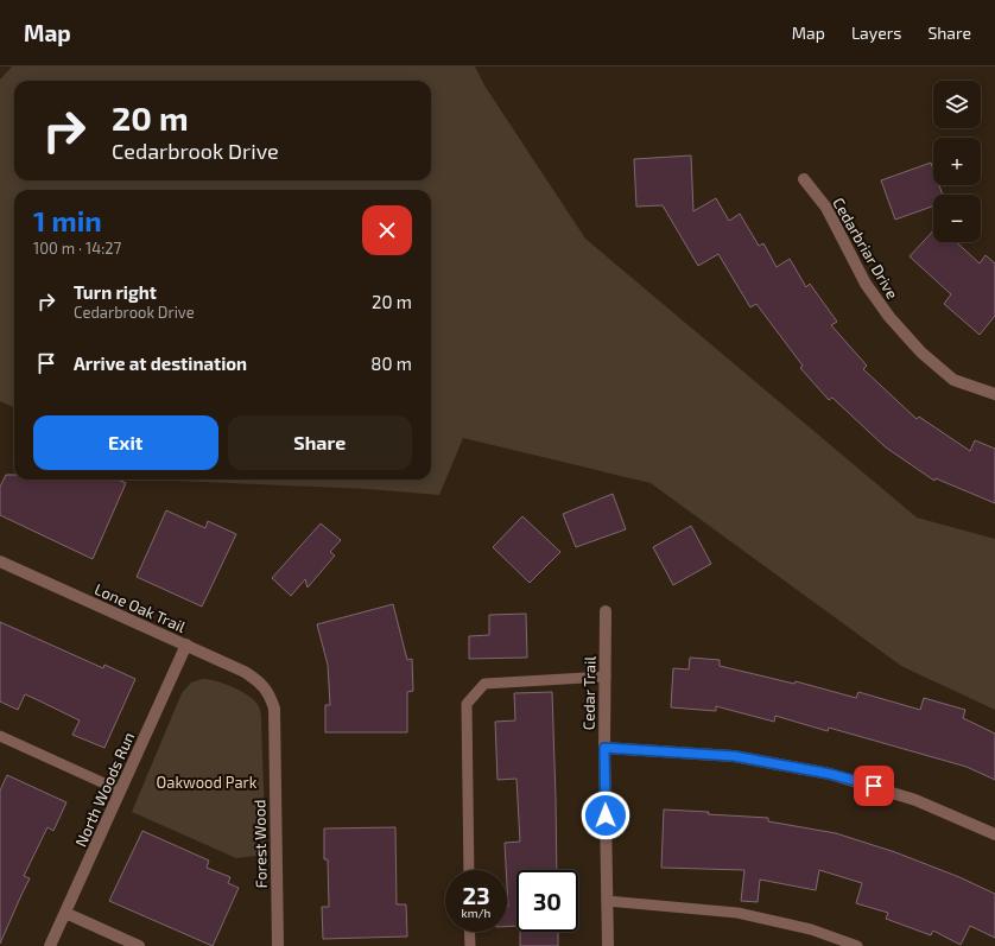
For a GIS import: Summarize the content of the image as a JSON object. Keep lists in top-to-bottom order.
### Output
{
  "streets": {
    "street": [
      "Cedarbriar Drive",
      "Lone Oak Trail",
      "Cedar Trail",
      "North Woods Run",
      "Forest Wood"
    ]
  },
  "crossings": [
    ["Lone Oak Trail", "North Woods Run"],
    ["Lone Oak Trail", "Forest Wood"]
  ],
  "parks": ["Oakwood Park"],
  "page": {
    "header": "Map",
    "nav": ["Map", "Layers", "Share"],
    "map_buttons": ["+", "−"],
    "turn": ["20 m", "Cedarbrook Drive"],
    "heading": ["1 min", "100 m · 14:27"],
    "list": [
      {
        "name": "Turn right",
        "note": "Cedarbrook Drive",
        "value": "20 m"
      },
      {
        "name": "Arrive at destination",
        "value": "80 m"
      }
    ],
    "buttons": ["Exit", "Share"],
    "speed": "23 km/h",
    "limit": "30"
  }
}
